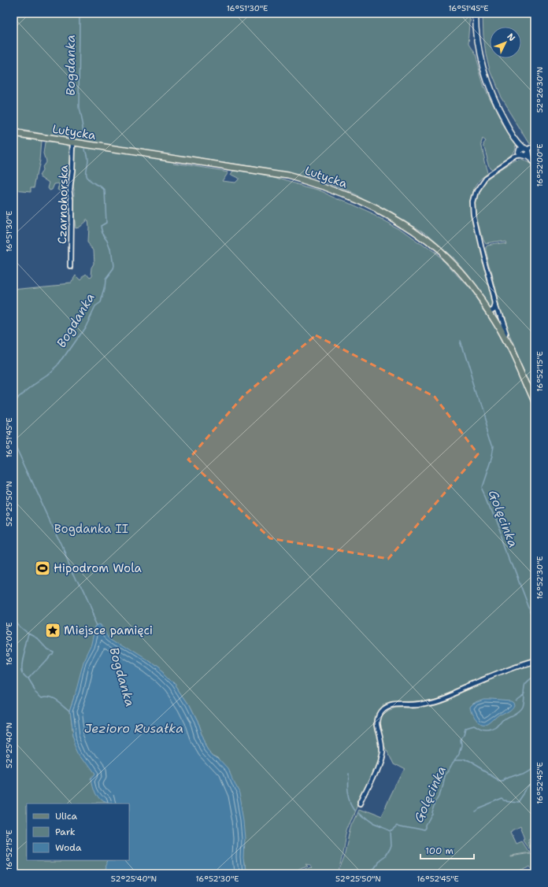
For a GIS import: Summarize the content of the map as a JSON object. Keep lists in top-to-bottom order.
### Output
{
  "streets": {
    "main road": ["Lutycka"],
    "street": ["Czarnohorska"]
  },
  "crossings": [
    ["Lutycka", "Czarnohorska"]
  ],
  "water": ["Bogdanka", "Golęcinka", "Jezioro Rusałka"],
  "parks": ["Bogdanka II"],
  "places": {
    "sports": ["Hipodrom Wola"],
    "place": ["Miejsce pamięci"]
  },
  "legend": ["Ulica", "Park", "Woda"],
  "scale_bar": "100 m",
  "north": "top right",
  "coordinates": [
    "16°51'30\"E",
    "16°51'45\"E",
    "52°26'30\"N",
    "16°52'00\"E",
    "16°52'15\"E",
    "52°25'50\"N",
    "16°52'30\"E",
    "52°25'40\"N",
    "16°52'45\"E"
  ]
}
